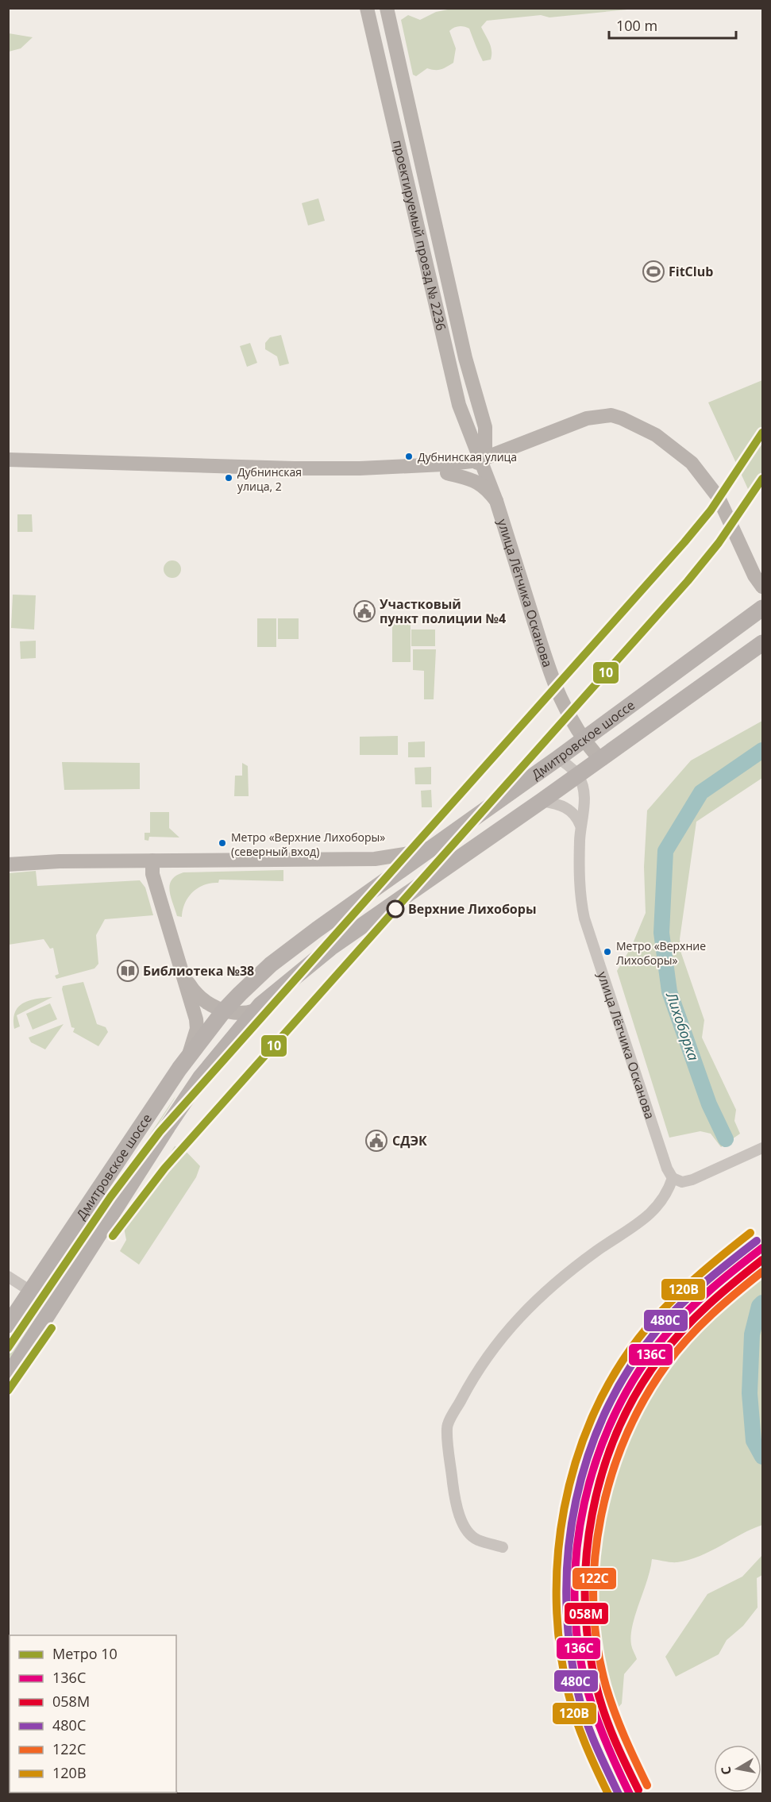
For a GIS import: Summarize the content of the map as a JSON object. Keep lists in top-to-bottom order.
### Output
{
  "streets": {
    "main road": ["проектируемый проезд № 2236", "улица Лётчика Осканова", "Дмитровское шоссе"]
  },
  "crossings": [
    ["проектируемый проезд № 2236", "улица Лётчика Осканова"],
    ["улица Лётчика Осканова", "Дмитровское шоссе"]
  ],
  "water": ["Лихоборка"],
  "places": {
    "sports": ["FitClub"],
    "other": [
      "Дубнинская улица",
      "Дубнинская улица, 2",
      "Метро «Верхние Лихоборы» (северный вход)",
      "Верхние Лихоборы",
      "Метро «Верхние Лихоборы»"
    ],
    "public building": ["Участковый пункт полиции №4", "СДЭК"],
    "library": ["Библиотека №38"]
  },
  "lines": [
    "metro line 10",
    "transit line 120В",
    "transit line 480С",
    "transit line 136С",
    "transit line 058М",
    "transit line 122С"
  ],
  "legend": [
    "Метро 10",
    "136С",
    "058М",
    "480С",
    "122С",
    "120В"
  ],
  "scale_bar": "100 m",
  "north": "left"
}
